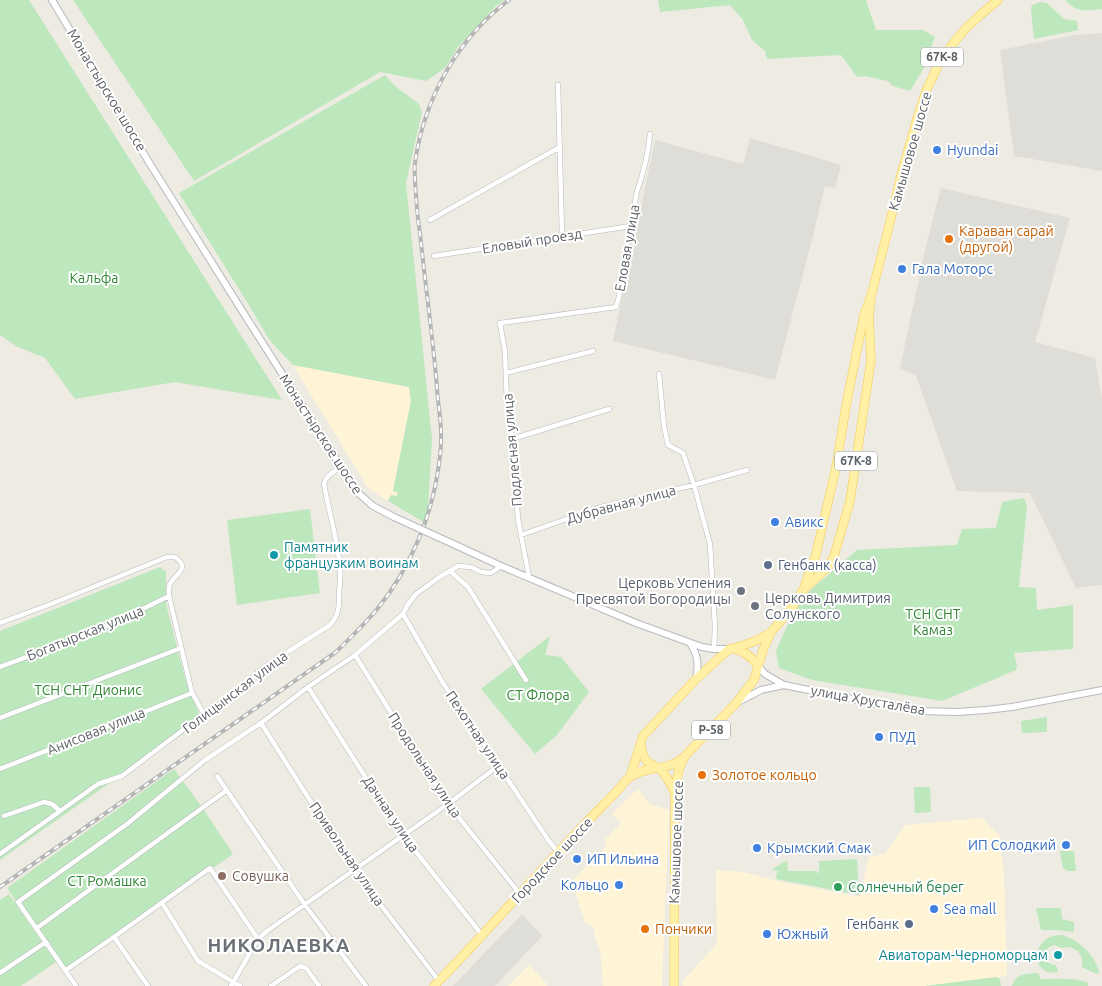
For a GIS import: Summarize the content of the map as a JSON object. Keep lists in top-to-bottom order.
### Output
{
  "streets": {
    "main road": [
      "67К-8",
      "Монастырское шоссе",
      "Камышовое шоссе",
      "улица Хрусталёва",
      "Р-58",
      "Городское шоссе"
    ],
    "street": [
      "Еловый проезд",
      "Еловая улица",
      "Подлесная улица",
      "Дубравная улица",
      "Богатырская улица",
      "Голицынская улица",
      "Анисовая улица",
      "Пехотная улица",
      "Продольная улица",
      "Дачная улица",
      "Привольная улица"
    ]
  },
  "crossings": [
    ["67К-8", "Монастырское шоссе"],
    ["67К-8", "Камышовое шоссе"],
    ["Монастырское шоссе", "Камышовое шоссе"],
    ["Монастырское шоссе", "Подлесная улица"],
    ["Монастырское шоссе", "Голицынская улица"],
    ["Монастырское шоссе", "улица Хрусталёва"],
    ["Камышовое шоссе", "улица Хрусталёва"],
    ["Камышовое шоссе", "Городское шоссе"],
    ["Еловый проезд", "Еловая улица"],
    ["Еловая улица", "Подлесная улица"],
    ["Подлесная улица", "Дубравная улица"],
    ["Пехотная улица", "Городское шоссе"],
    ["Продольная улица", "Городское шоссе"],
    ["Дачная улица", "Городское шоссе"],
    ["Привольная улица", "Городское шоссе"]
  ],
  "districts": ["НИКОЛАЕВКА"],
  "parks": [
    "Кальфа",
    "ТСН СНТ Камаз",
    "ТСН СНТ Дионис",
    "СТ Флора",
    "СТ Ромашка"
  ],
  "places": [
    "Hyundai",
    "Караван сарай (другой)",
    "Гала Моторс",
    "Авикс",
    "Памятник французким воинам",
    "Генбанк (касса)",
    "Церковь Успения Пресвятой Богородицы",
    "Церковь Димитрия Солунского",
    "ПУД",
    "Золотое кольцо",
    "ИП Солодкий",
    "Крымский Смак",
    "ИП Ильина",
    "Совушка",
    "Кольцо",
    "Солнечный берег",
    "Sea mall",
    "Генбанк",
    "Пончики",
    "Южный",
    "Авиаторам-Черноморцам"
  ]
}
